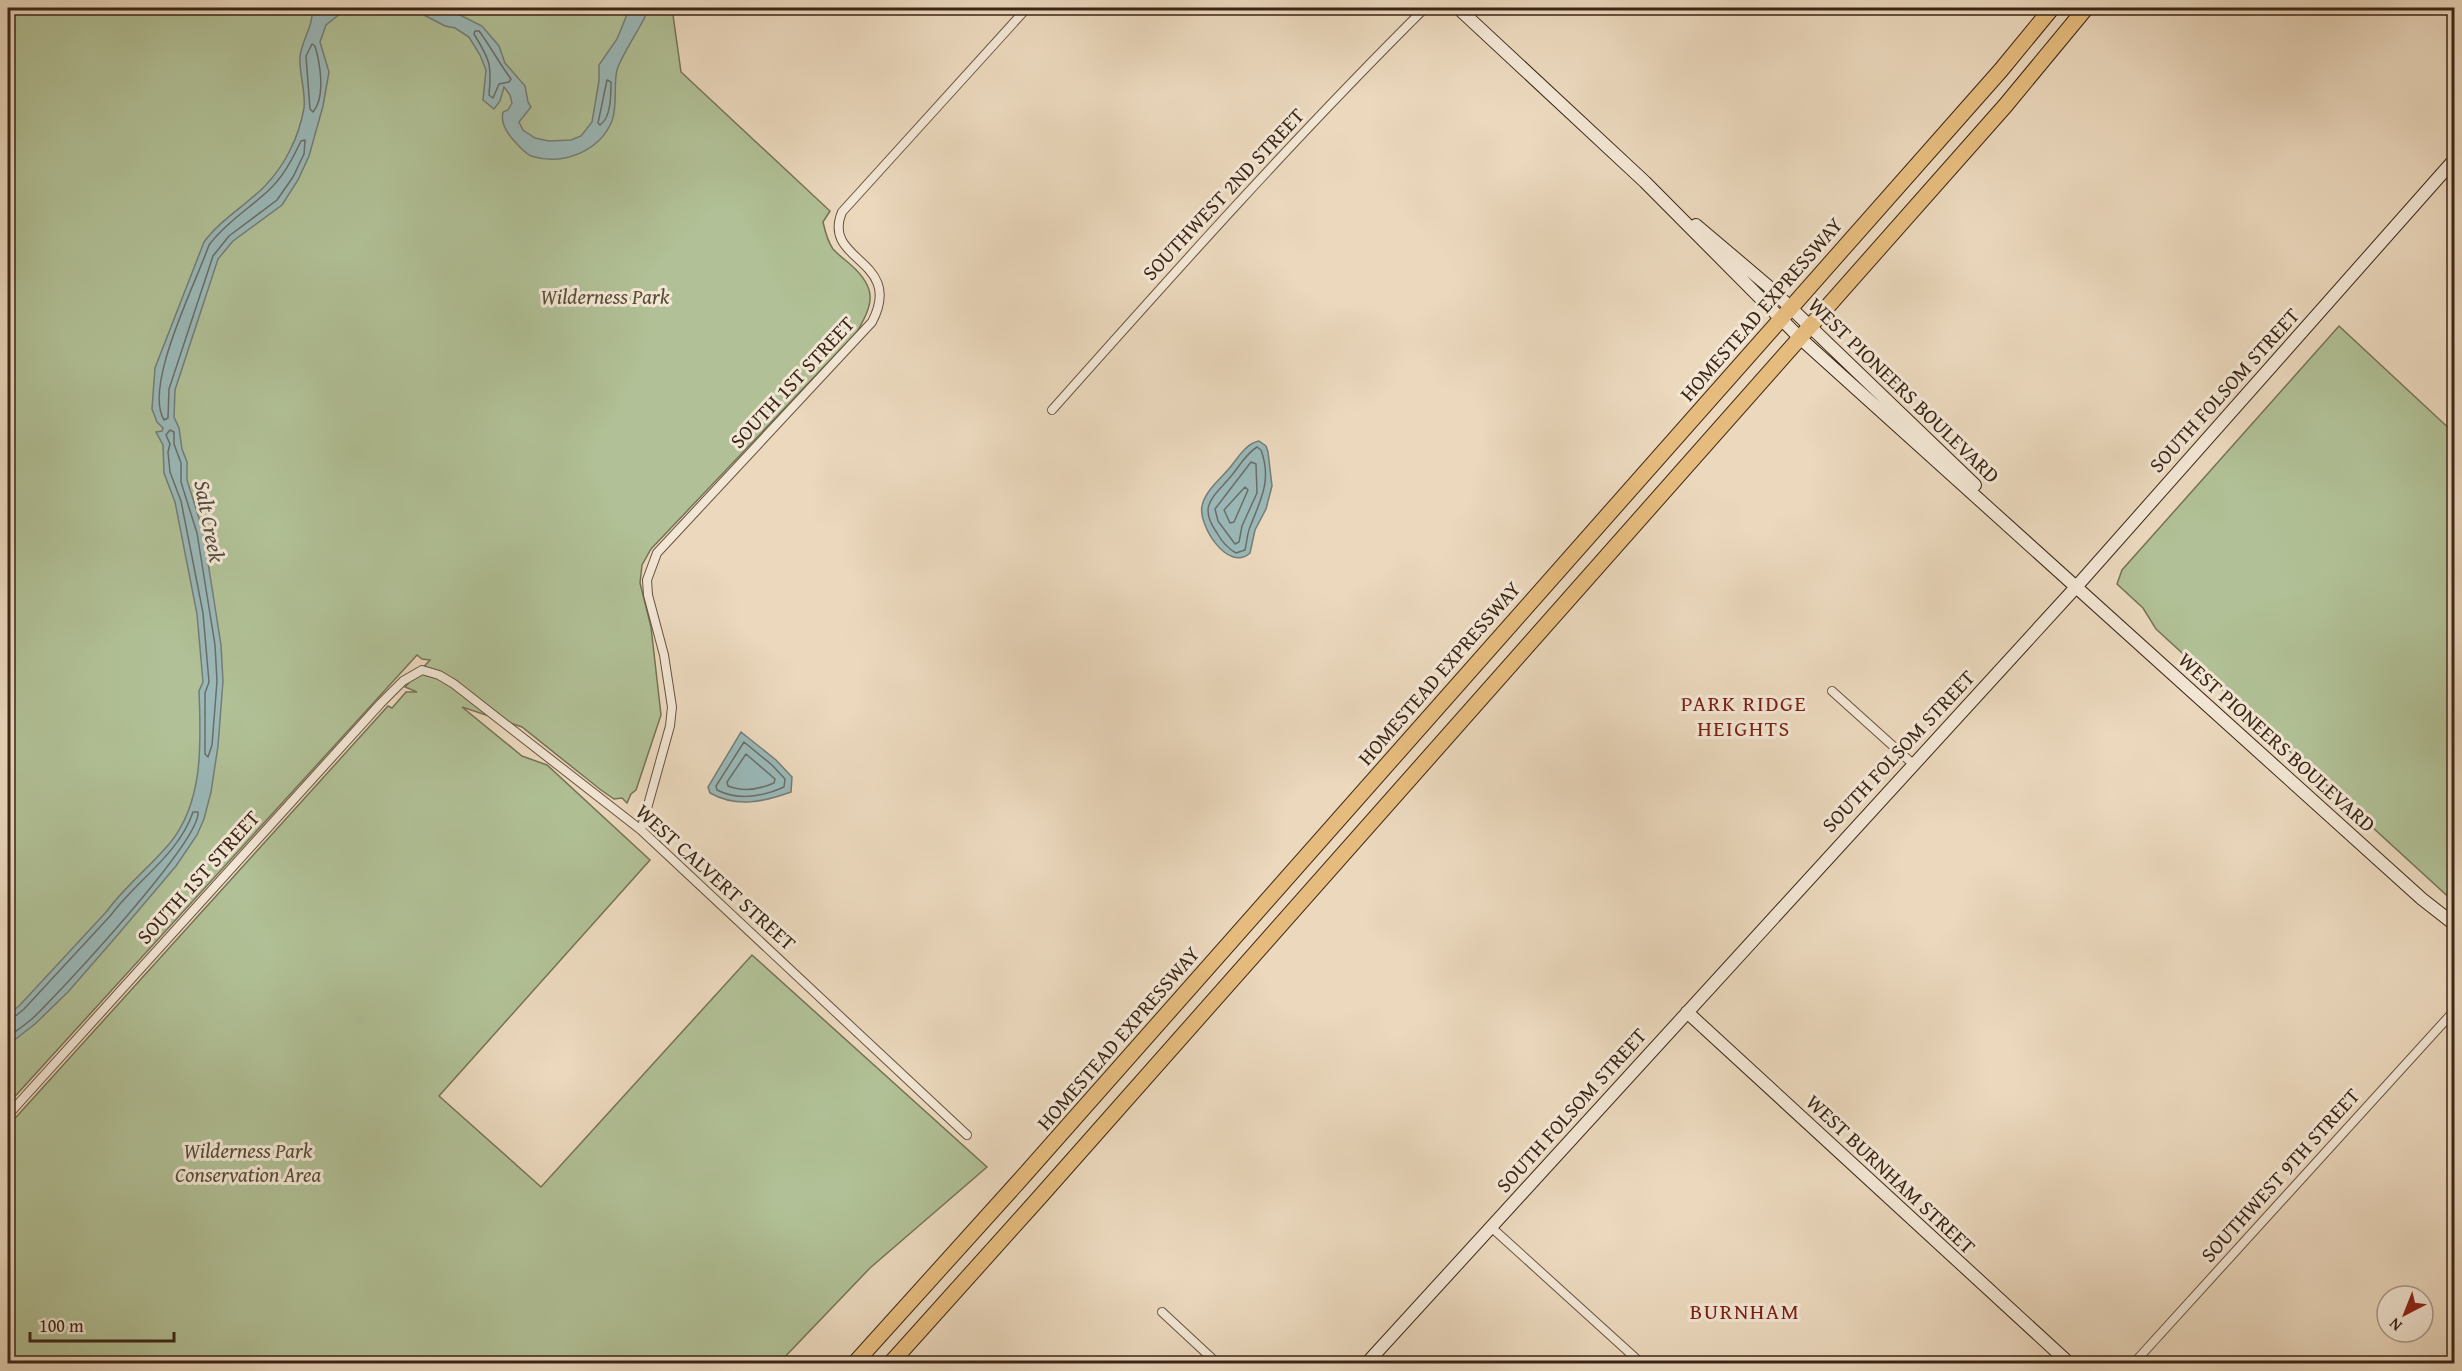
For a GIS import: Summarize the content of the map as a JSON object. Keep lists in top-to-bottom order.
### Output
{
  "streets": {
    "highway": ["HOMESTEAD EXPRESSWAY"],
    "main road": ["WEST PIONEERS BOULEVARD", "SOUTH FOLSOM STREET", "WEST BURNHAM STREET"],
    "street": [
      "SOUTHWEST 2ND STREET",
      "SOUTH 1ST STREET",
      "WEST CALVERT STREET",
      "SOUTHWEST 9TH STREET"
    ]
  },
  "crossings": [
    ["HOMESTEAD EXPRESSWAY", "WEST PIONEERS BOULEVARD"],
    ["SOUTH 1ST STREET", "WEST CALVERT STREET"],
    ["WEST PIONEERS BOULEVARD", "SOUTH FOLSOM STREET"],
    ["SOUTH FOLSOM STREET", "WEST BURNHAM STREET"]
  ],
  "districts": ["PARK RIDGE HEIGHTS", "BURNHAM"],
  "water": ["Salt Creek"],
  "parks": ["Wilderness Park", "Wilderness Park Conservation Area"],
  "scale_bar": "100 m",
  "north": "bottom left"
}
